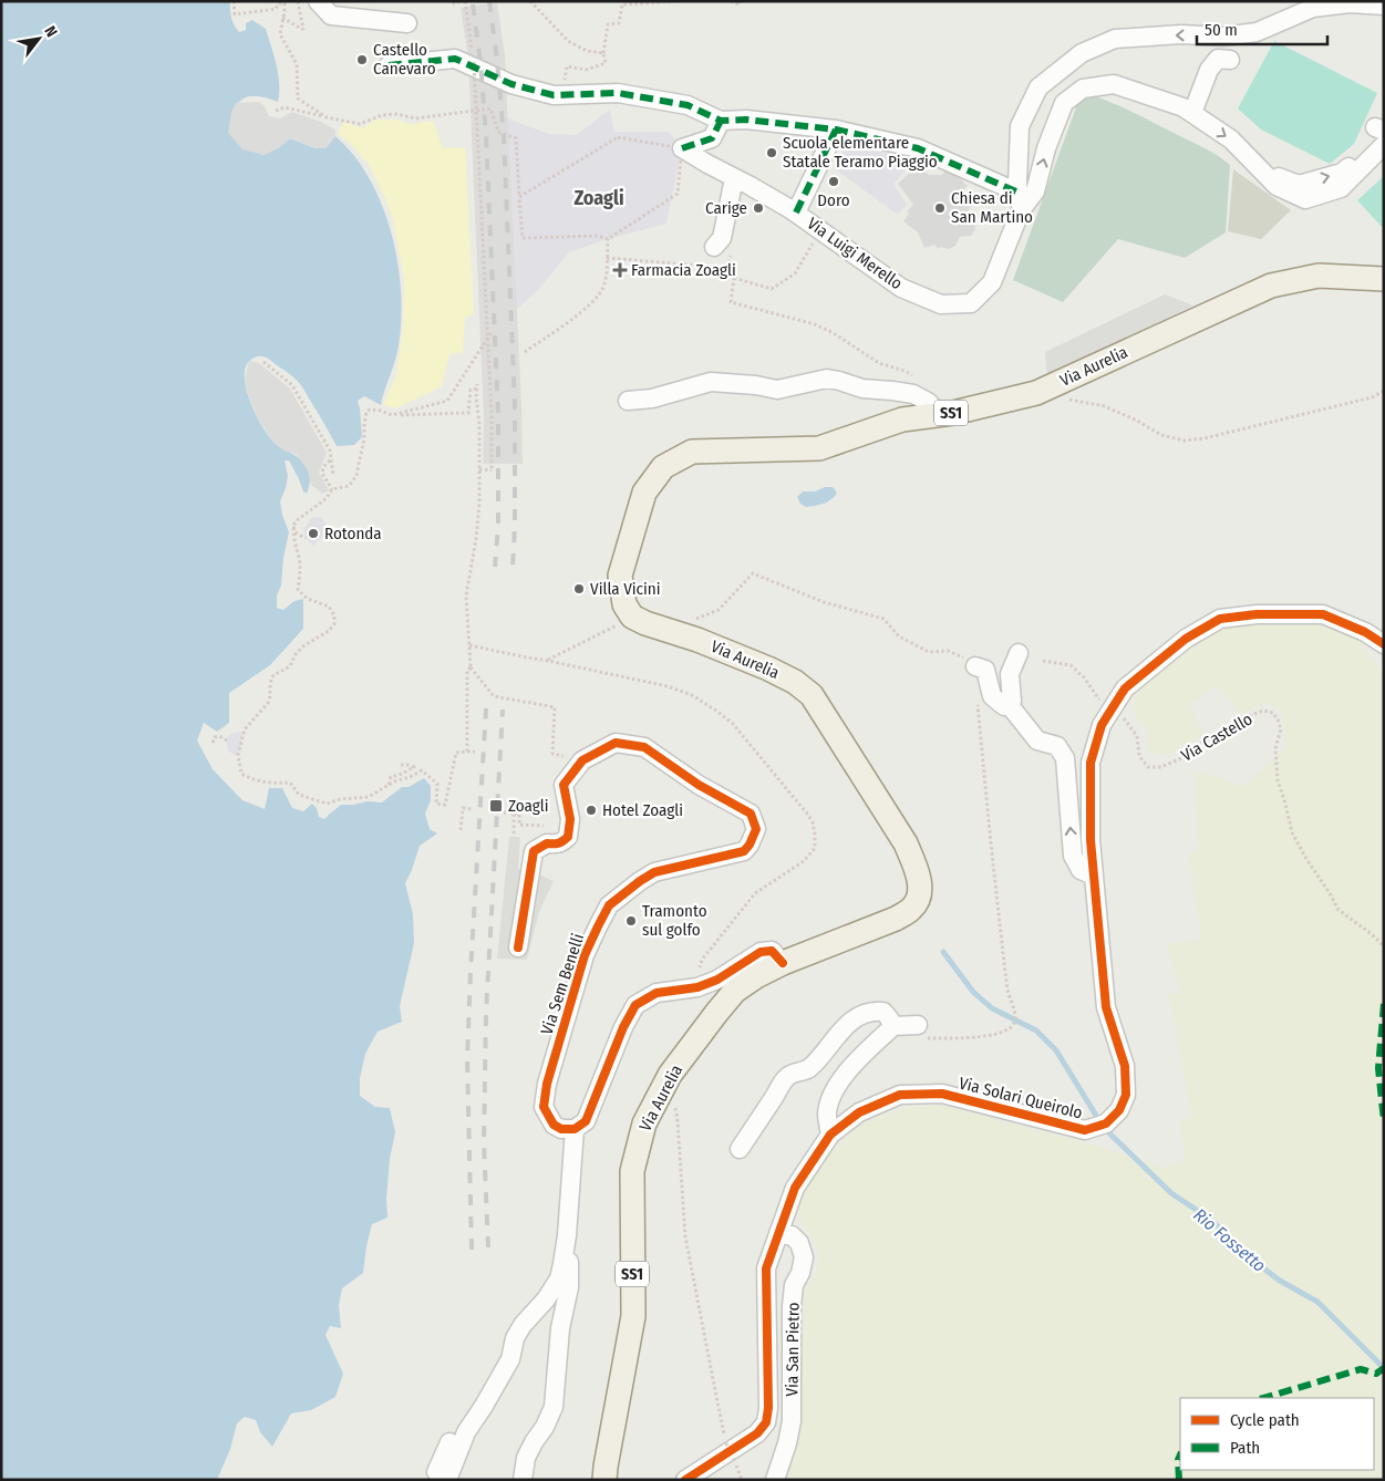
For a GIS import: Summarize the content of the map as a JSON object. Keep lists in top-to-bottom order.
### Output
{
  "streets": {
    "main road": ["Via Aurelia", "SS1"],
    "street": [
      "Via Luigi Merello",
      "Via Sem Benelli",
      "Via Solari Queirolo",
      "Via San Pietro"
    ],
    "path": ["Via Castello"]
  },
  "crossings": [
    ["Via Castello", "Via Solari Queirolo"],
    ["Via Solari Queirolo", "Via San Pietro"]
  ],
  "districts": ["Zoagli"],
  "water": ["Rio Fossetto"],
  "places": {
    "other": [
      "Castello Canevaro",
      "Scuola elementare Statale Teramo Piaggio",
      "Doro",
      "Carige",
      "Chiesa di San Martino",
      "Rotonda",
      "Villa Vicini",
      "Hotel Zoagli",
      "Tramonto sul golfo"
    ],
    "health": ["Farmacia Zoagli"],
    "transit": ["Zoagli"]
  },
  "legend": ["Cycle path", "Path"],
  "scale_bar": "50 m",
  "north": "top right"
}
